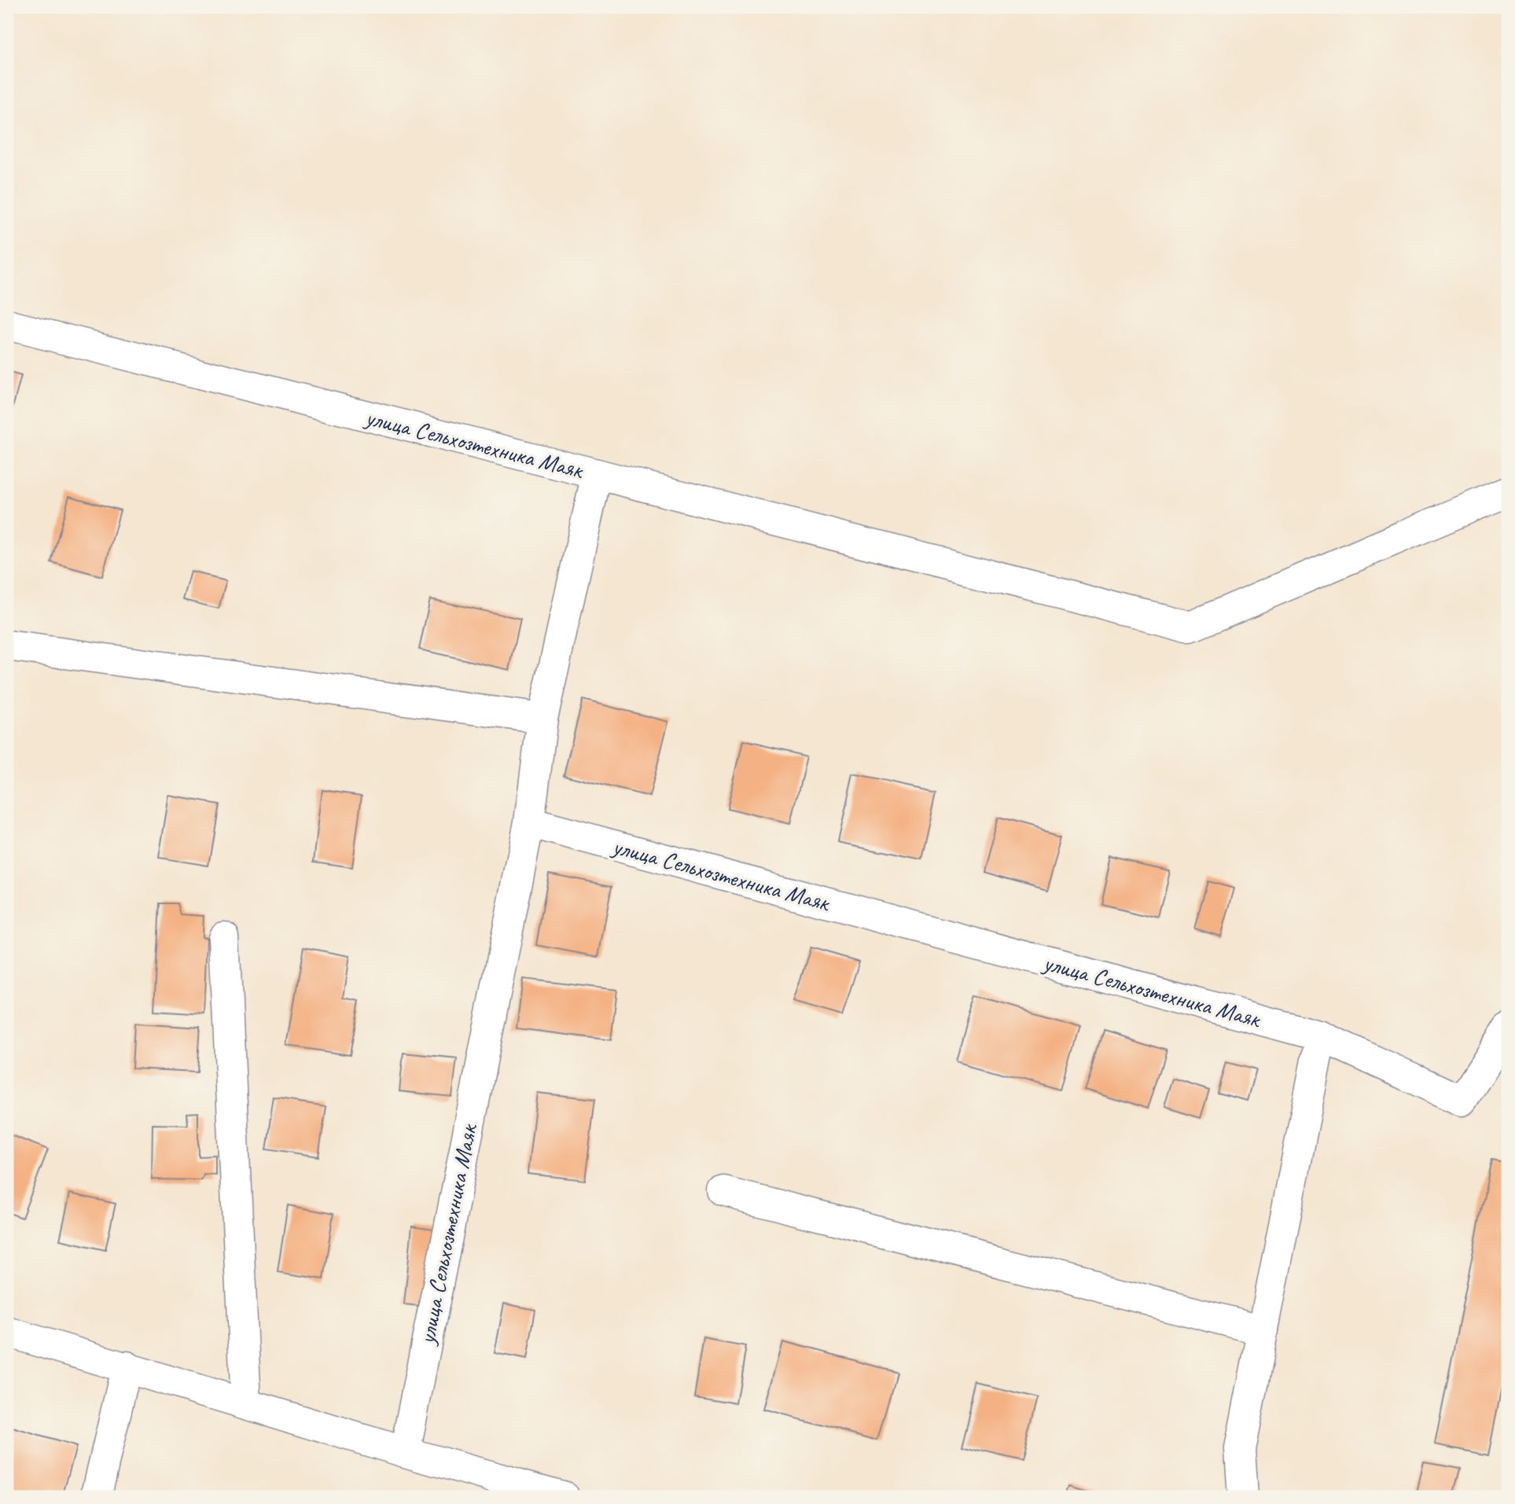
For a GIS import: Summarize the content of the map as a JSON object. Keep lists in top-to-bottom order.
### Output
{
  "streets": {
    "street": ["улица Сельхозтехника Маяк"]
  }
}
